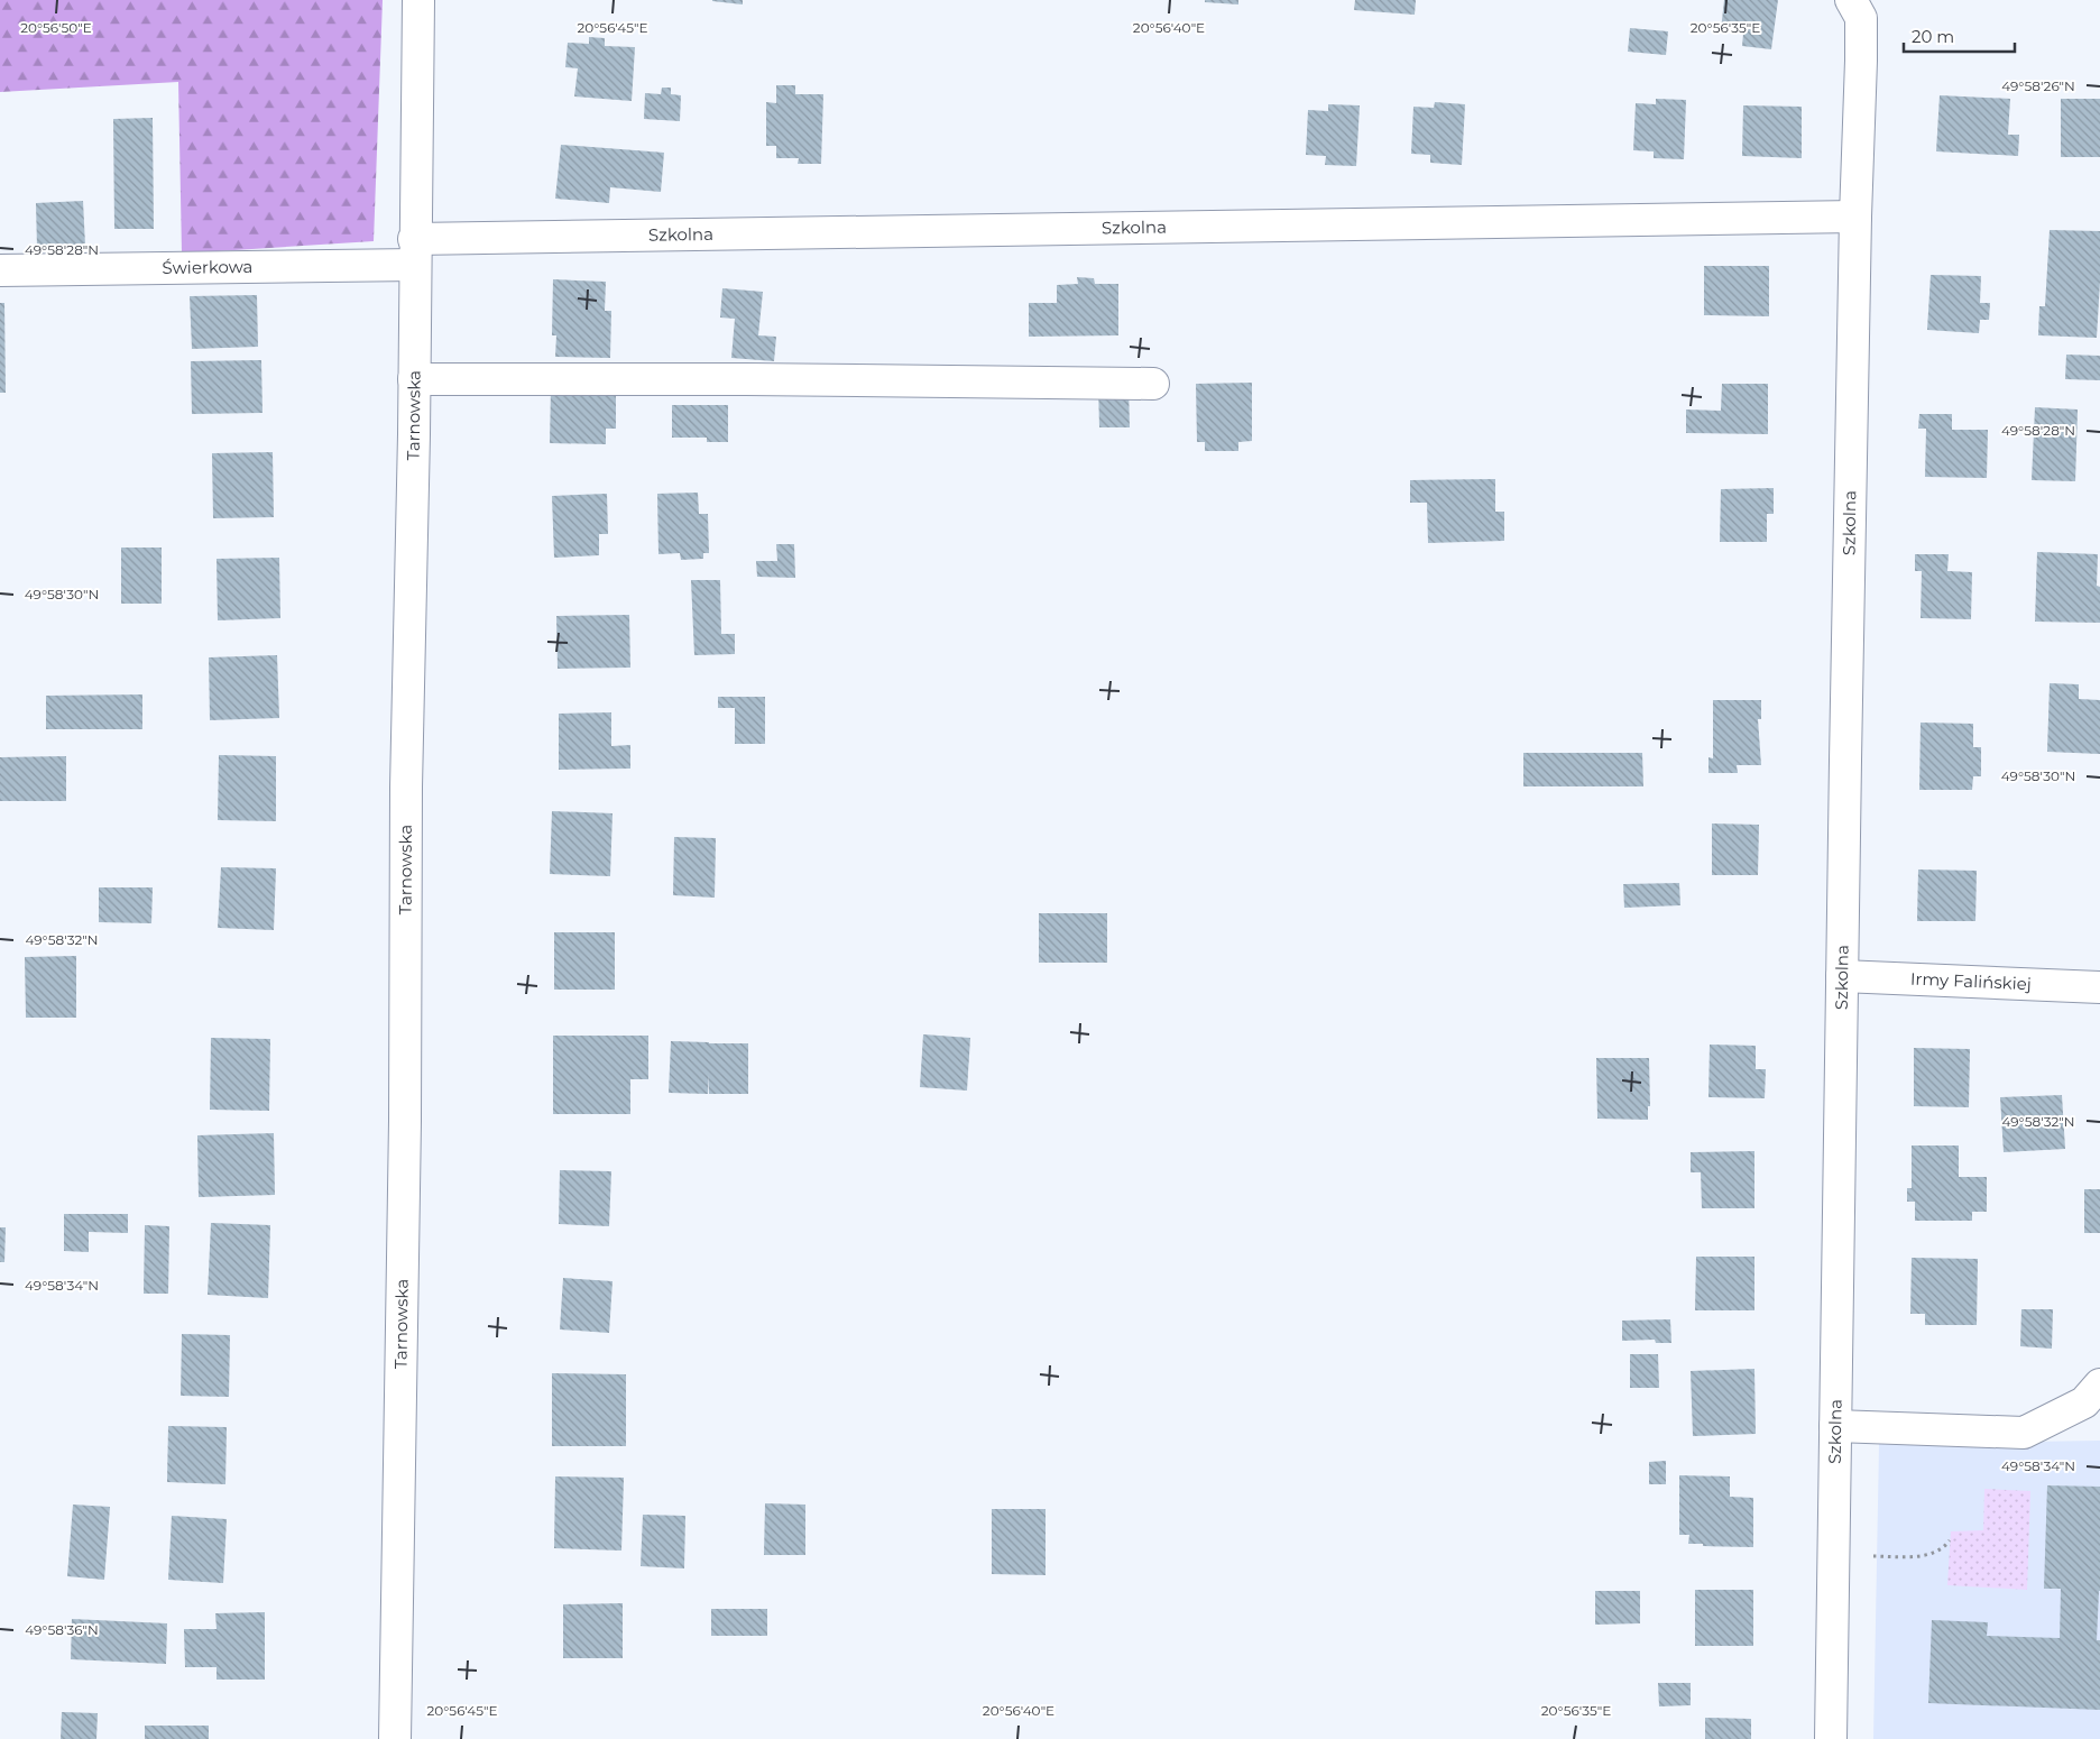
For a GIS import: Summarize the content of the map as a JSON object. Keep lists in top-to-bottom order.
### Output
{
  "streets": {
    "street": [
      "Szkolna",
      "Świerkowa",
      "Tarnowska",
      "Irmy Falińskiej"
    ]
  },
  "crossings": [
    ["Szkolna", "Świerkowa"],
    ["Szkolna", "Tarnowska"],
    ["Szkolna", "Irmy Falińskiej"],
    ["Świerkowa", "Tarnowska"]
  ],
  "scale_bar": "20 m",
  "coordinates": [
    "20°56'50\"E",
    "20°56'45\"E",
    "20°56'40\"E",
    "20°56'35\"E",
    "49°58'26\"N",
    "49°58'28\"N",
    "49°58'30\"N",
    "49°58'32\"N",
    "49°58'34\"N",
    "49°58'36\"N"
  ]
}
